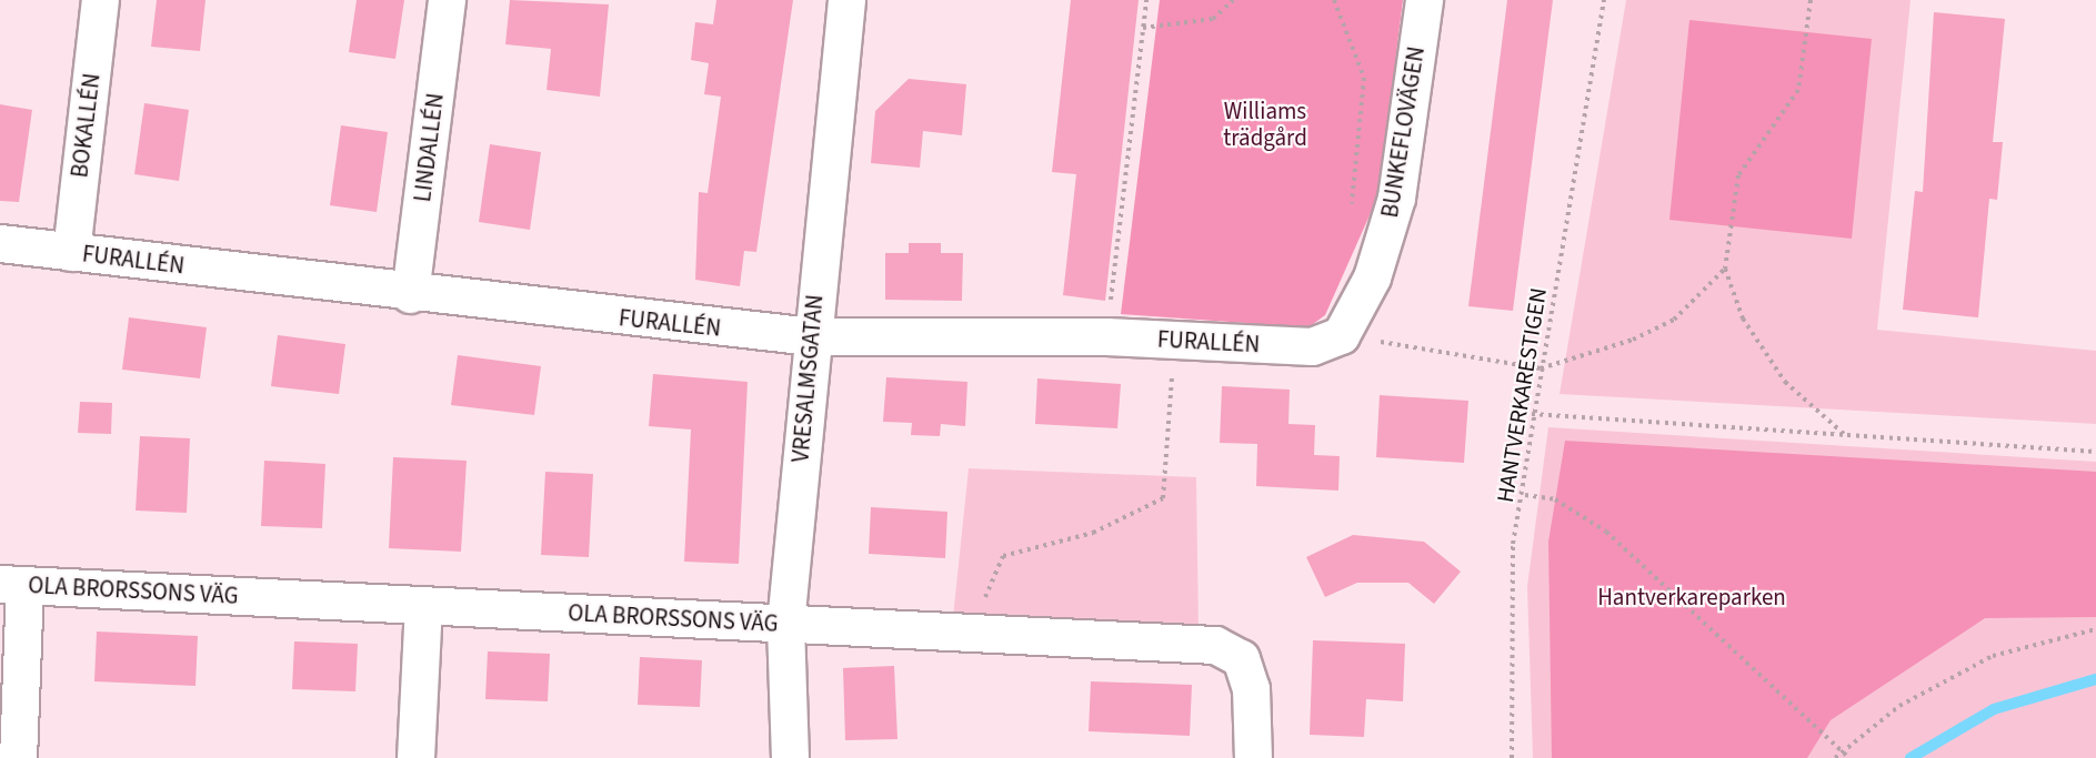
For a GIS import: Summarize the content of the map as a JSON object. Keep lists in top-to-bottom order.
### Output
{
  "streets": {
    "street": [
      "BOKALLÉN",
      "BUNKEFLOVÄGEN",
      "LINDALLÉN",
      "FURALLÉN",
      "VRESALMSGATAN",
      "OLA BRORSSONS VÄG"
    ],
    "path": ["HANTVERKARESTIGEN"]
  },
  "crossings": [
    ["BOKALLÉN", "FURALLÉN"],
    ["BUNKEFLOVÄGEN", "FURALLÉN"],
    ["LINDALLÉN", "FURALLÉN"],
    ["FURALLÉN", "VRESALMSGATAN"],
    ["VRESALMSGATAN", "OLA BRORSSONS VÄG"]
  ],
  "parks": ["Williams trädgård", "Hantverkareparken"]
}
